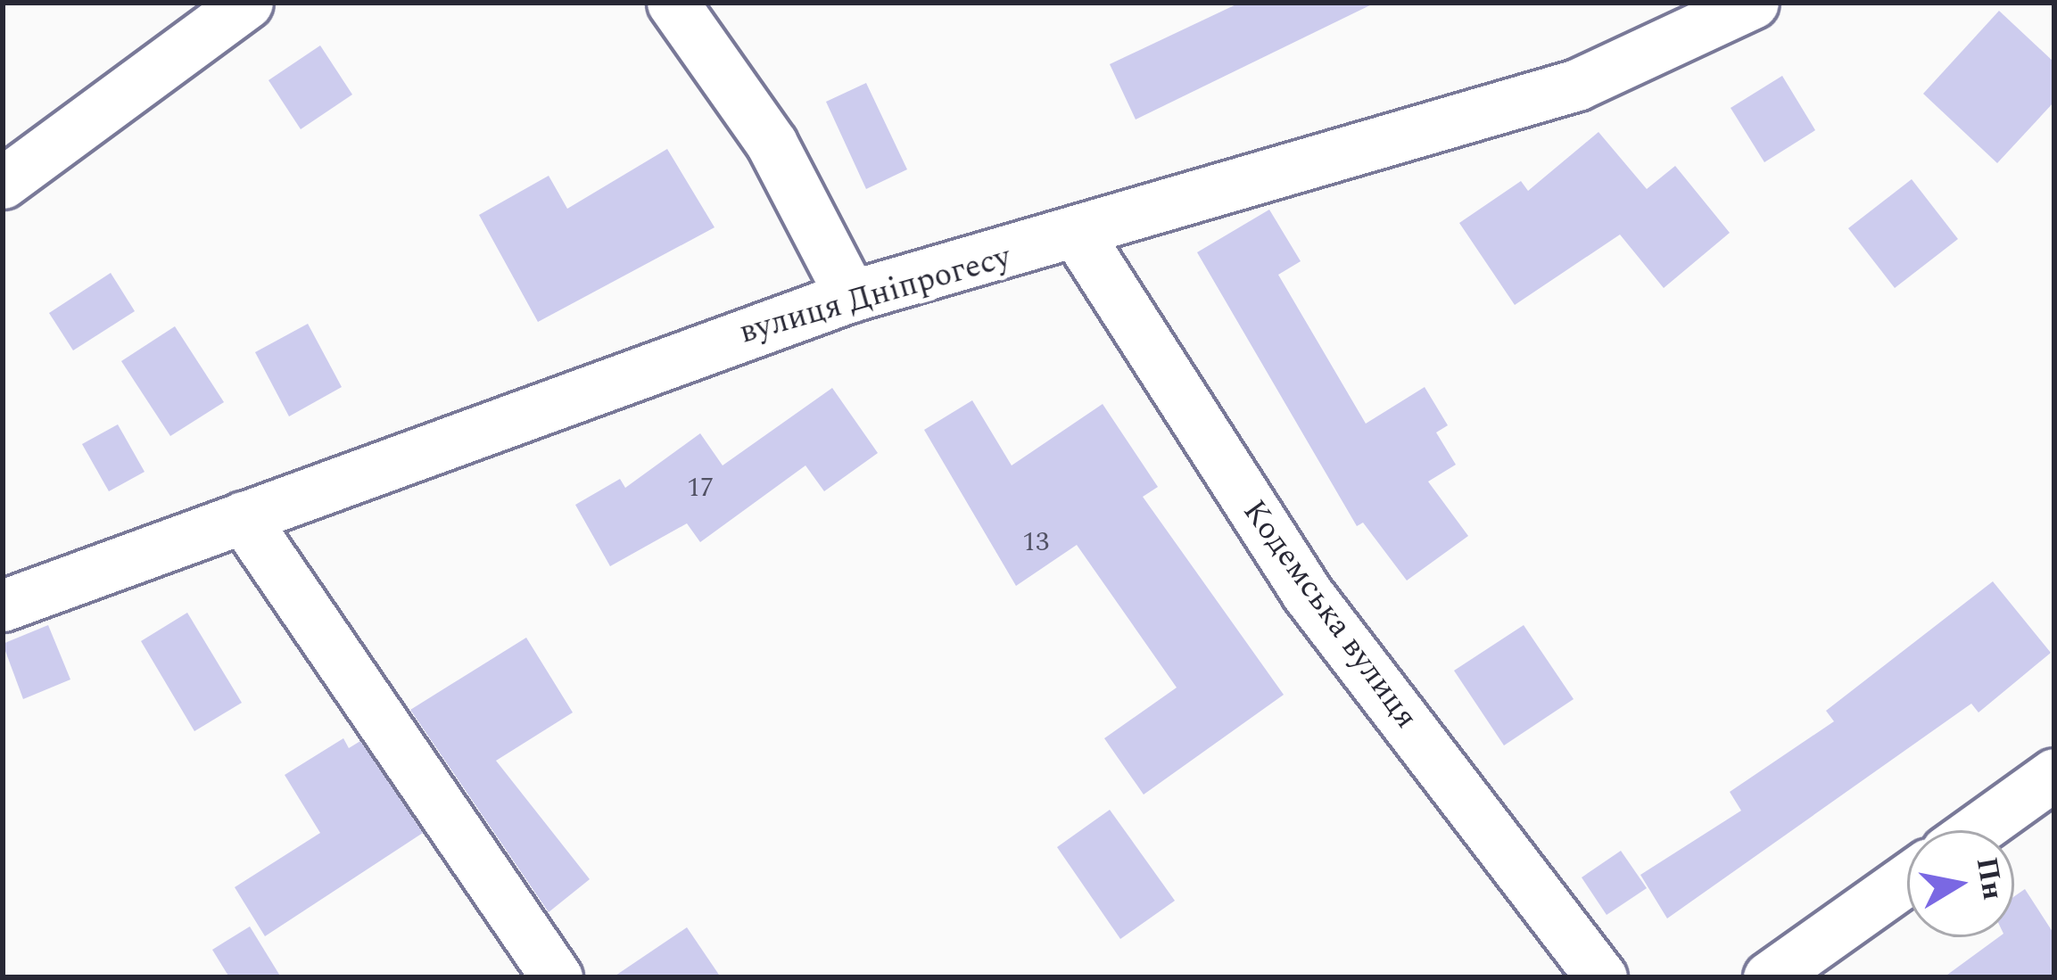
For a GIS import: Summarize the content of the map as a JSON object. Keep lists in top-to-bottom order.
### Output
{
  "streets": {
    "street": ["вулиця Дніпрогесу", "Кодемська вулиця"]
  },
  "crossings": [
    ["вулиця Дніпрогесу", "Кодемська вулиця"]
  ],
  "house_numbers": ["17", "13"],
  "north": "right"
}
